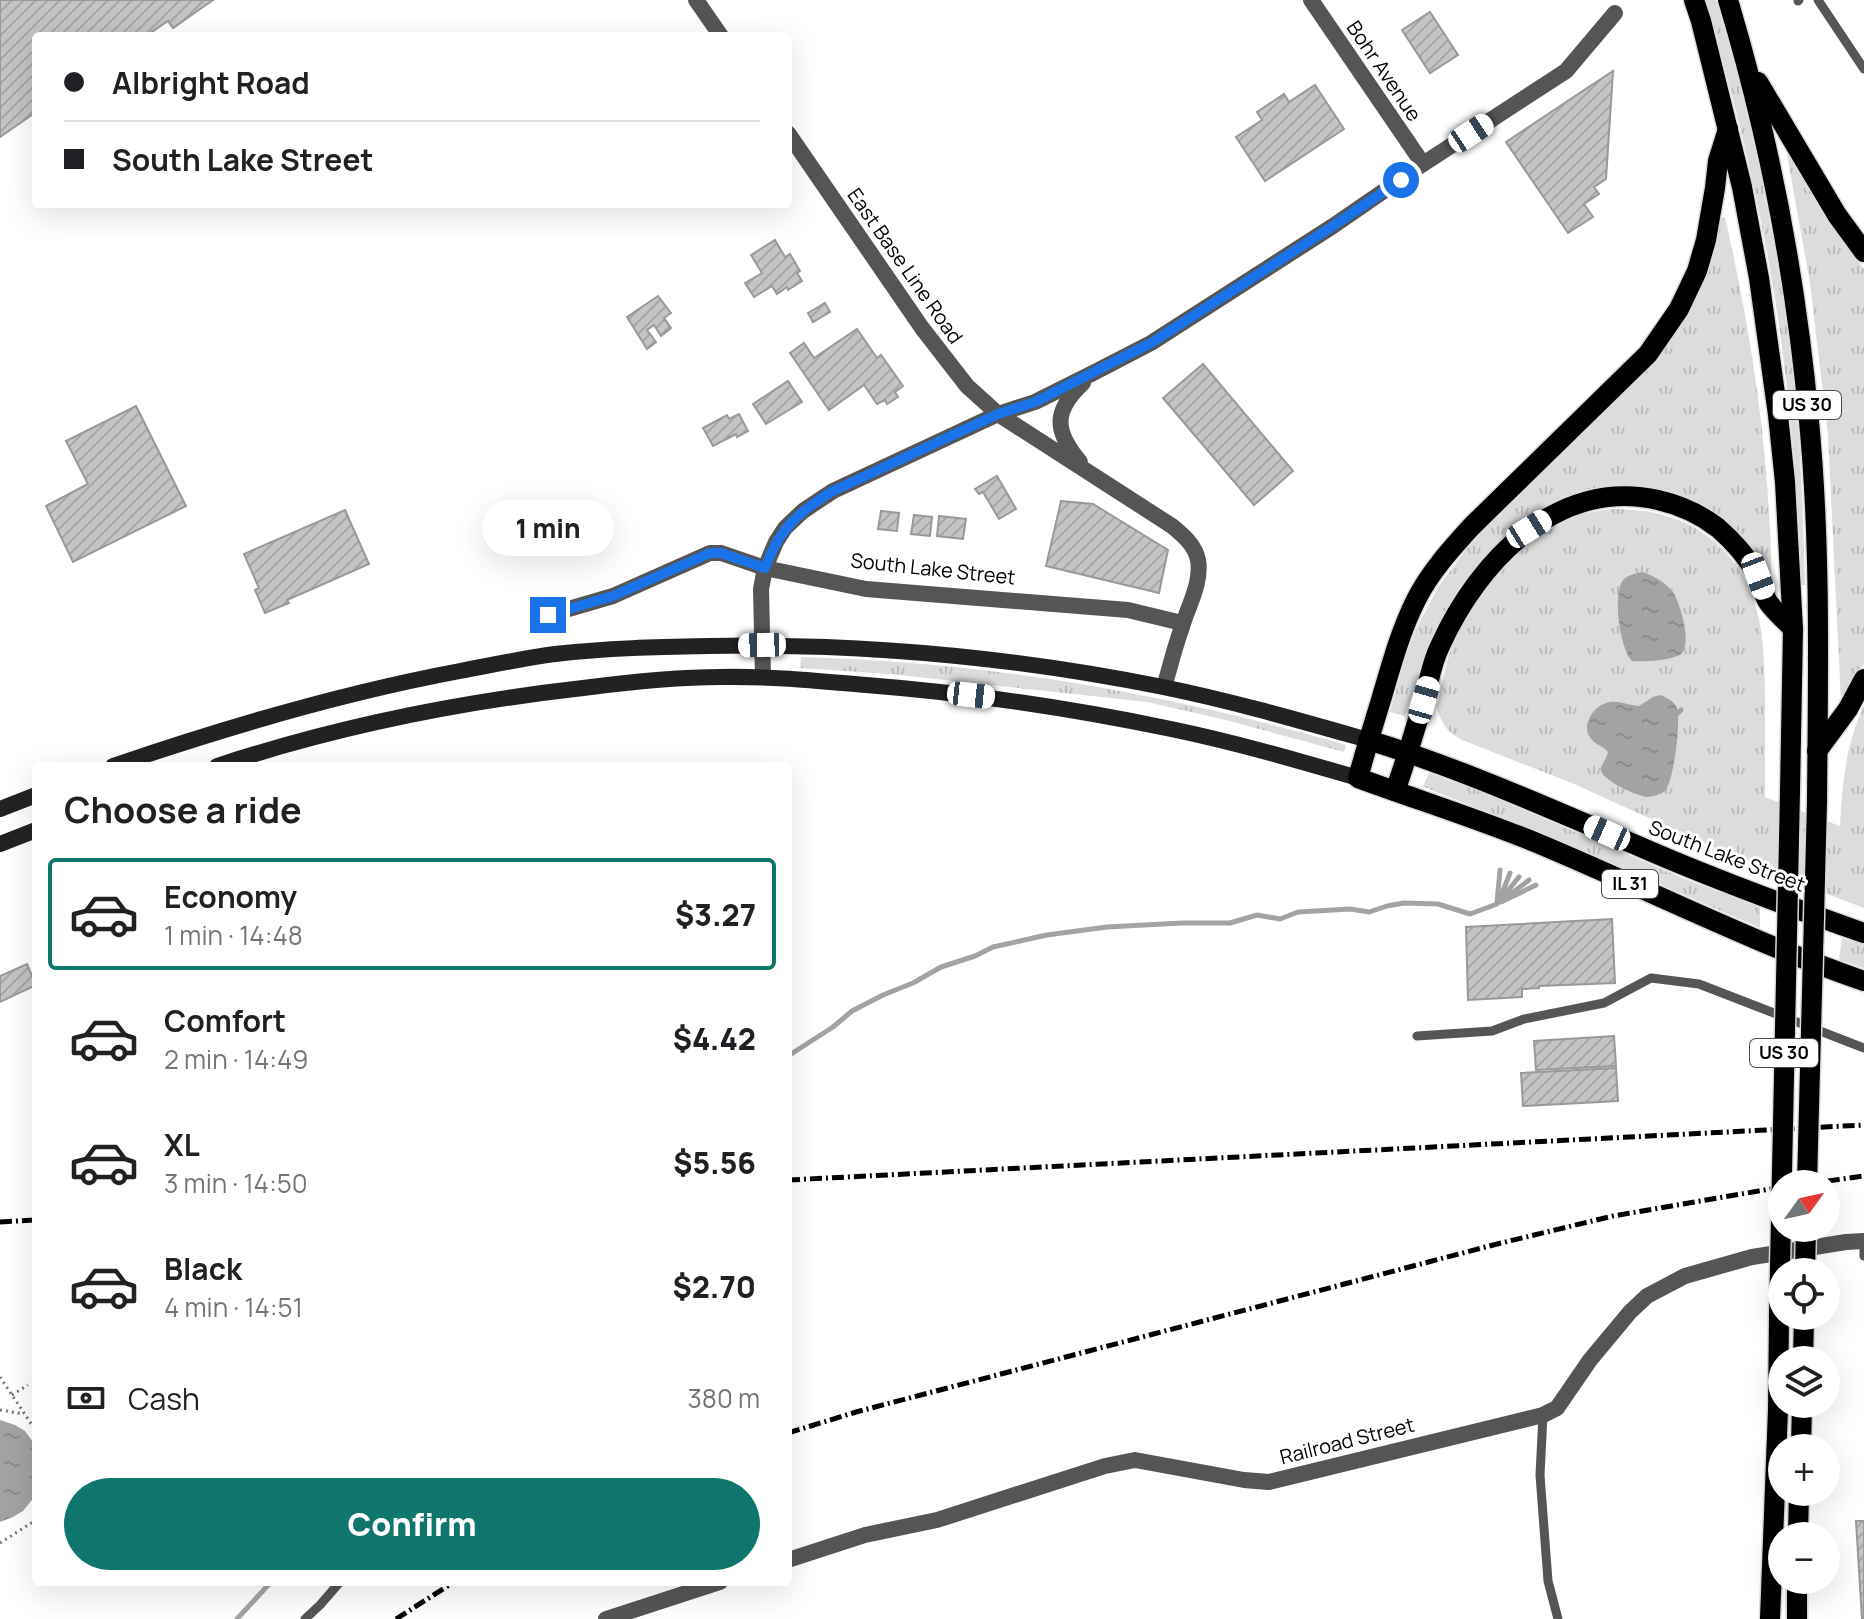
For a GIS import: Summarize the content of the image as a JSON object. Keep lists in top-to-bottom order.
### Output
{
  "streets": {
    "main road": ["US 30", "South Lake Street", "IL 31"],
    "street": ["Bohr Avenue", "East Base Line Road", "Railroad Street"]
  },
  "crossings": [
    ["East Base Line Road", "South Lake Street"],
    ["East Base Line Road", "IL 31"],
    ["South Lake Street", "IL 31"]
  ],
  "north": "top right",
  "page": {
    "banner": ["Albright Road", "South Lake Street"],
    "bubble": "1 min",
    "heading": "Choose a ride",
    "list": [
      {
        "name": "Economy",
        "note": "1 min · 14:48",
        "value": "$3.27"
      },
      {
        "name": "Comfort",
        "note": "2 min · 14:49",
        "value": "$4.42"
      },
      {
        "name": "XL",
        "note": "3 min · 14:50",
        "value": "$5.56"
      },
      {
        "name": "Black",
        "note": "4 min · 14:51",
        "value": "$2.70"
      }
    ],
    "map_buttons": ["+", "−"],
    "pay": ["Cash", "380 m"],
    "buttons": "Confirm"
  }
}
